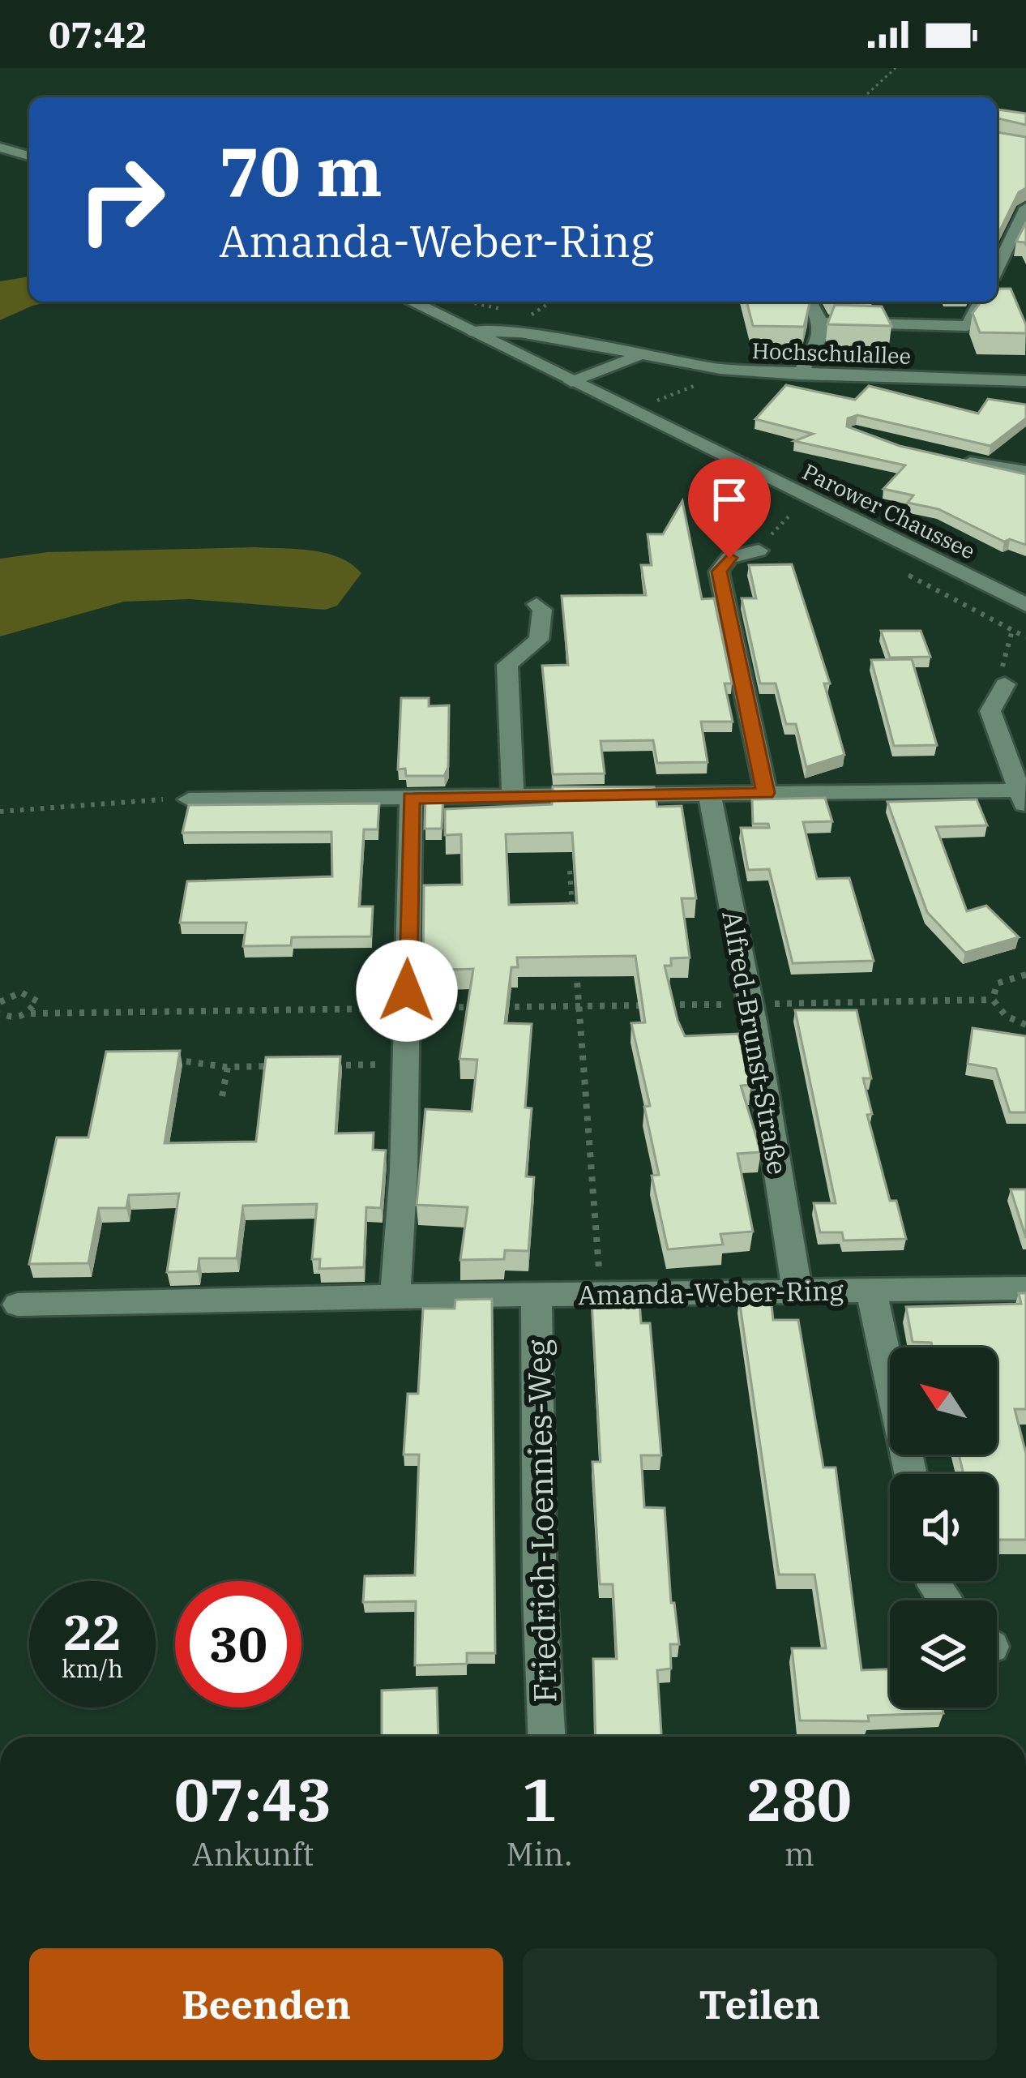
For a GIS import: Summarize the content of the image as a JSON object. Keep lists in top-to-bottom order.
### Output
{
  "streets": {
    "street": [
      "Hochschulallee",
      "Parower Chaussee",
      "Alfred-Brunst-Straße",
      "Amanda-Weber-Ring",
      "Friedrich-Loennies-Weg"
    ]
  },
  "crossings": [
    ["Hochschulallee", "Parower Chaussee"],
    ["Alfred-Brunst-Straße", "Amanda-Weber-Ring"],
    ["Amanda-Weber-Ring", "Friedrich-Loennies-Weg"]
  ],
  "north": "top left",
  "page": {
    "status": "07:42",
    "turn": ["70 m", "Amanda-Weber-Ring"],
    "speed": "22 km/h",
    "limit": "30",
    "eta": [
      "07:43",
      "Ankunft",
      "1",
      "Min.",
      "280",
      "m"
    ],
    "buttons": ["Beenden", "Teilen"]
  }
}
